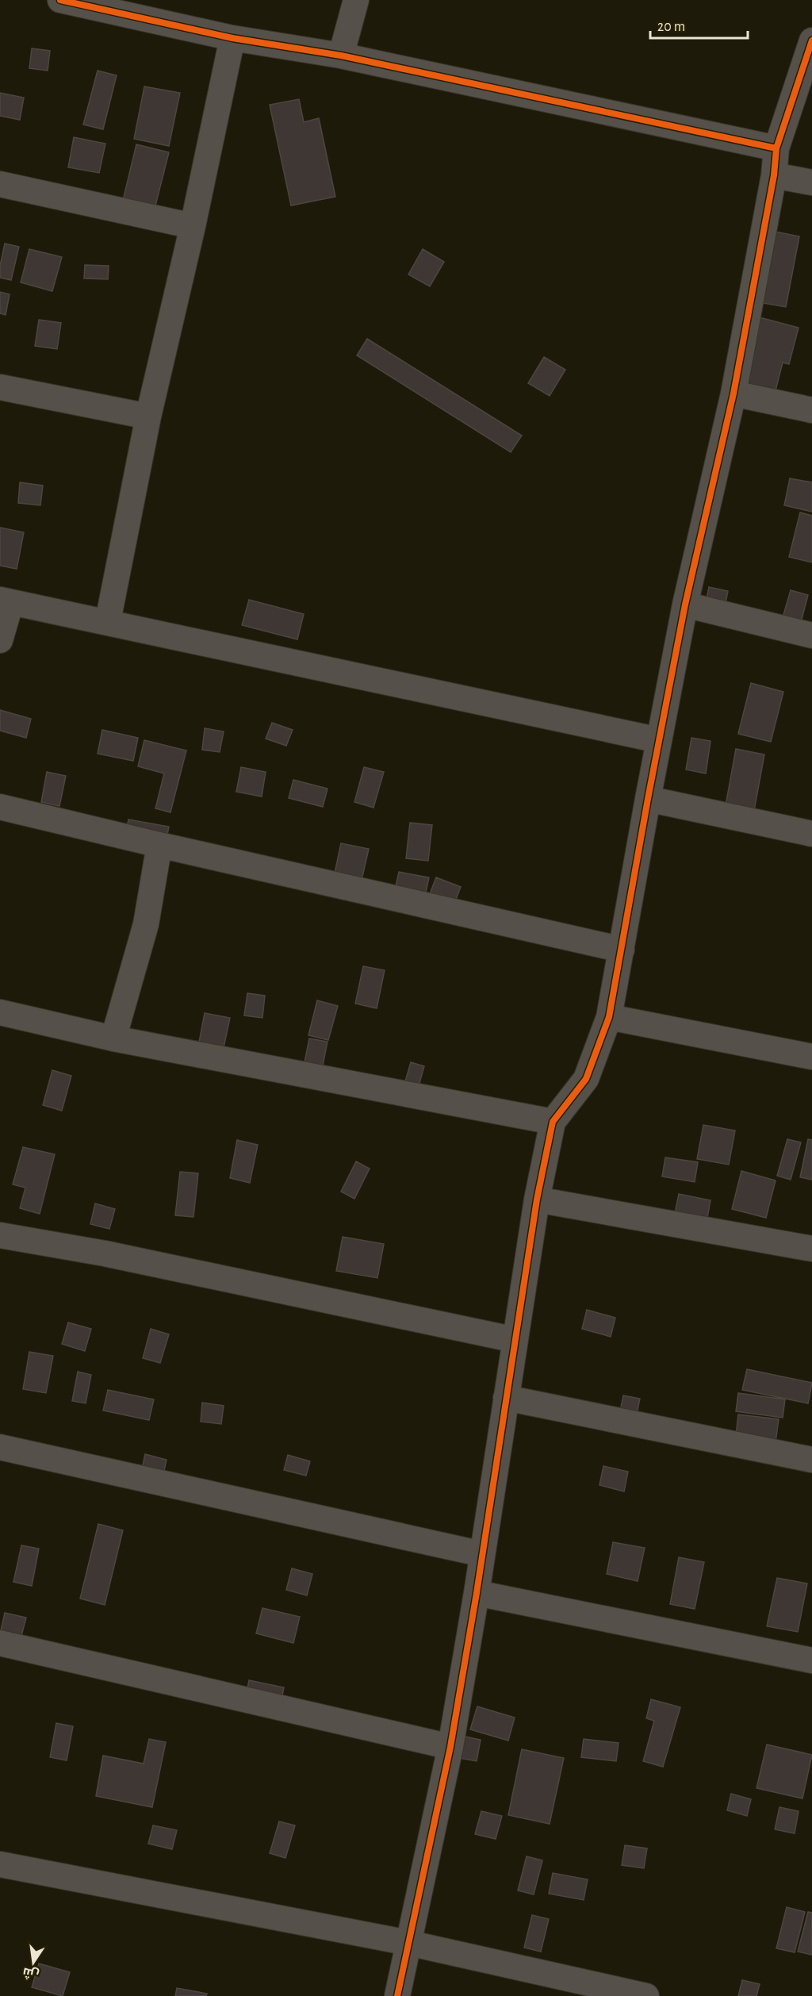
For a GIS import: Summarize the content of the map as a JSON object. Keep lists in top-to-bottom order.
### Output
{
  "scale_bar": "20 m",
  "north": "bottom"
}
